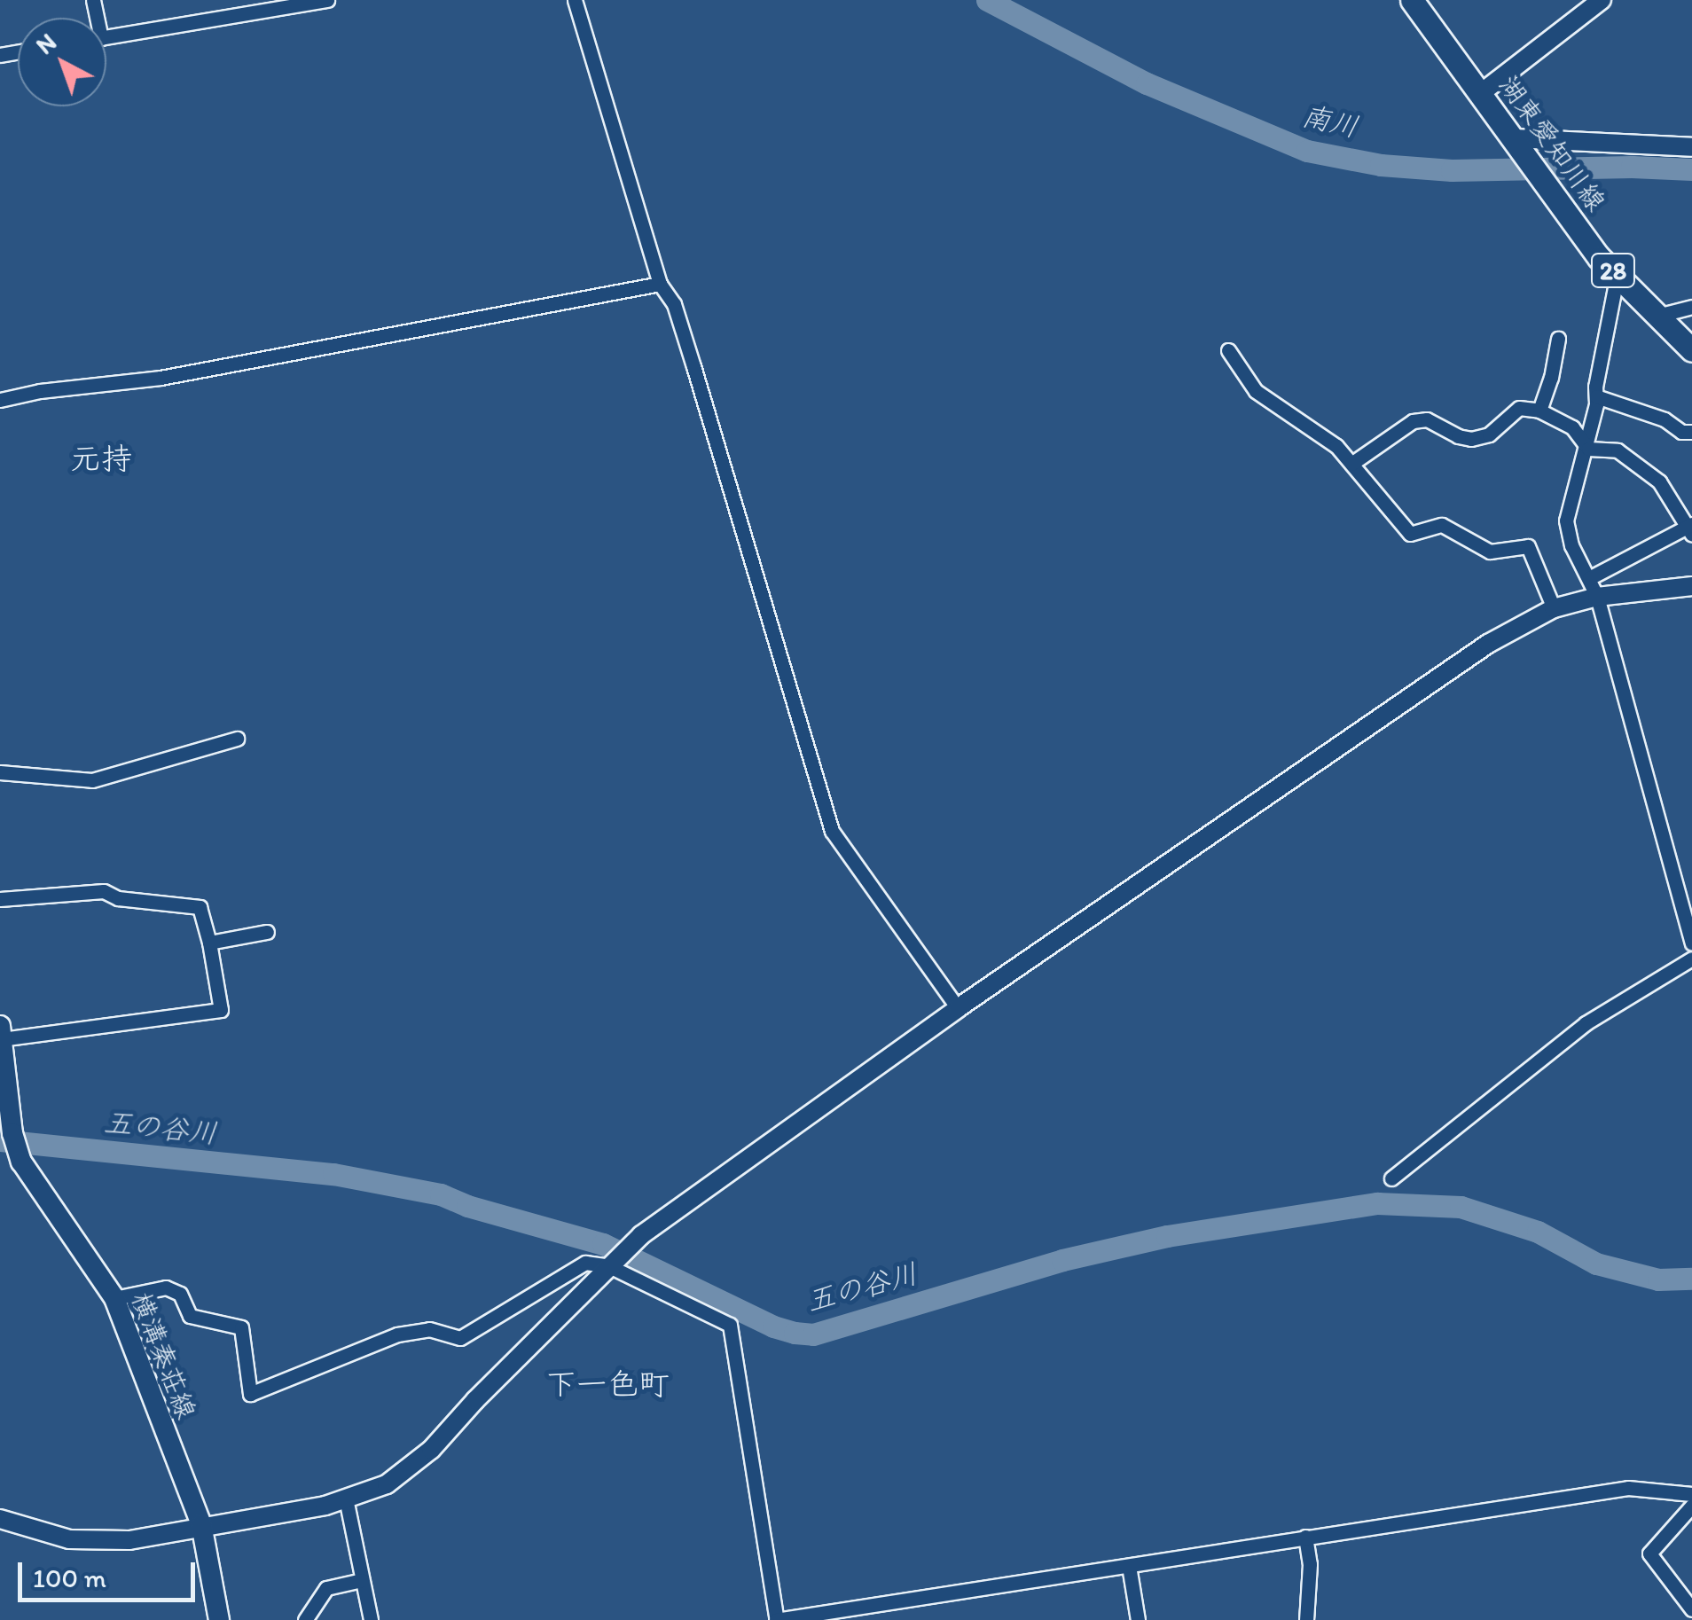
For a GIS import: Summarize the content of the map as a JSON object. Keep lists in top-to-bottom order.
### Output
{
  "streets": {
    "main road": ["湖東愛知川線", "28", "横溝秦荘線"]
  },
  "districts": ["元持", "下一色町"],
  "water": ["南川", "五の谷川"],
  "scale_bar": "100 m",
  "north": "top left"
}
